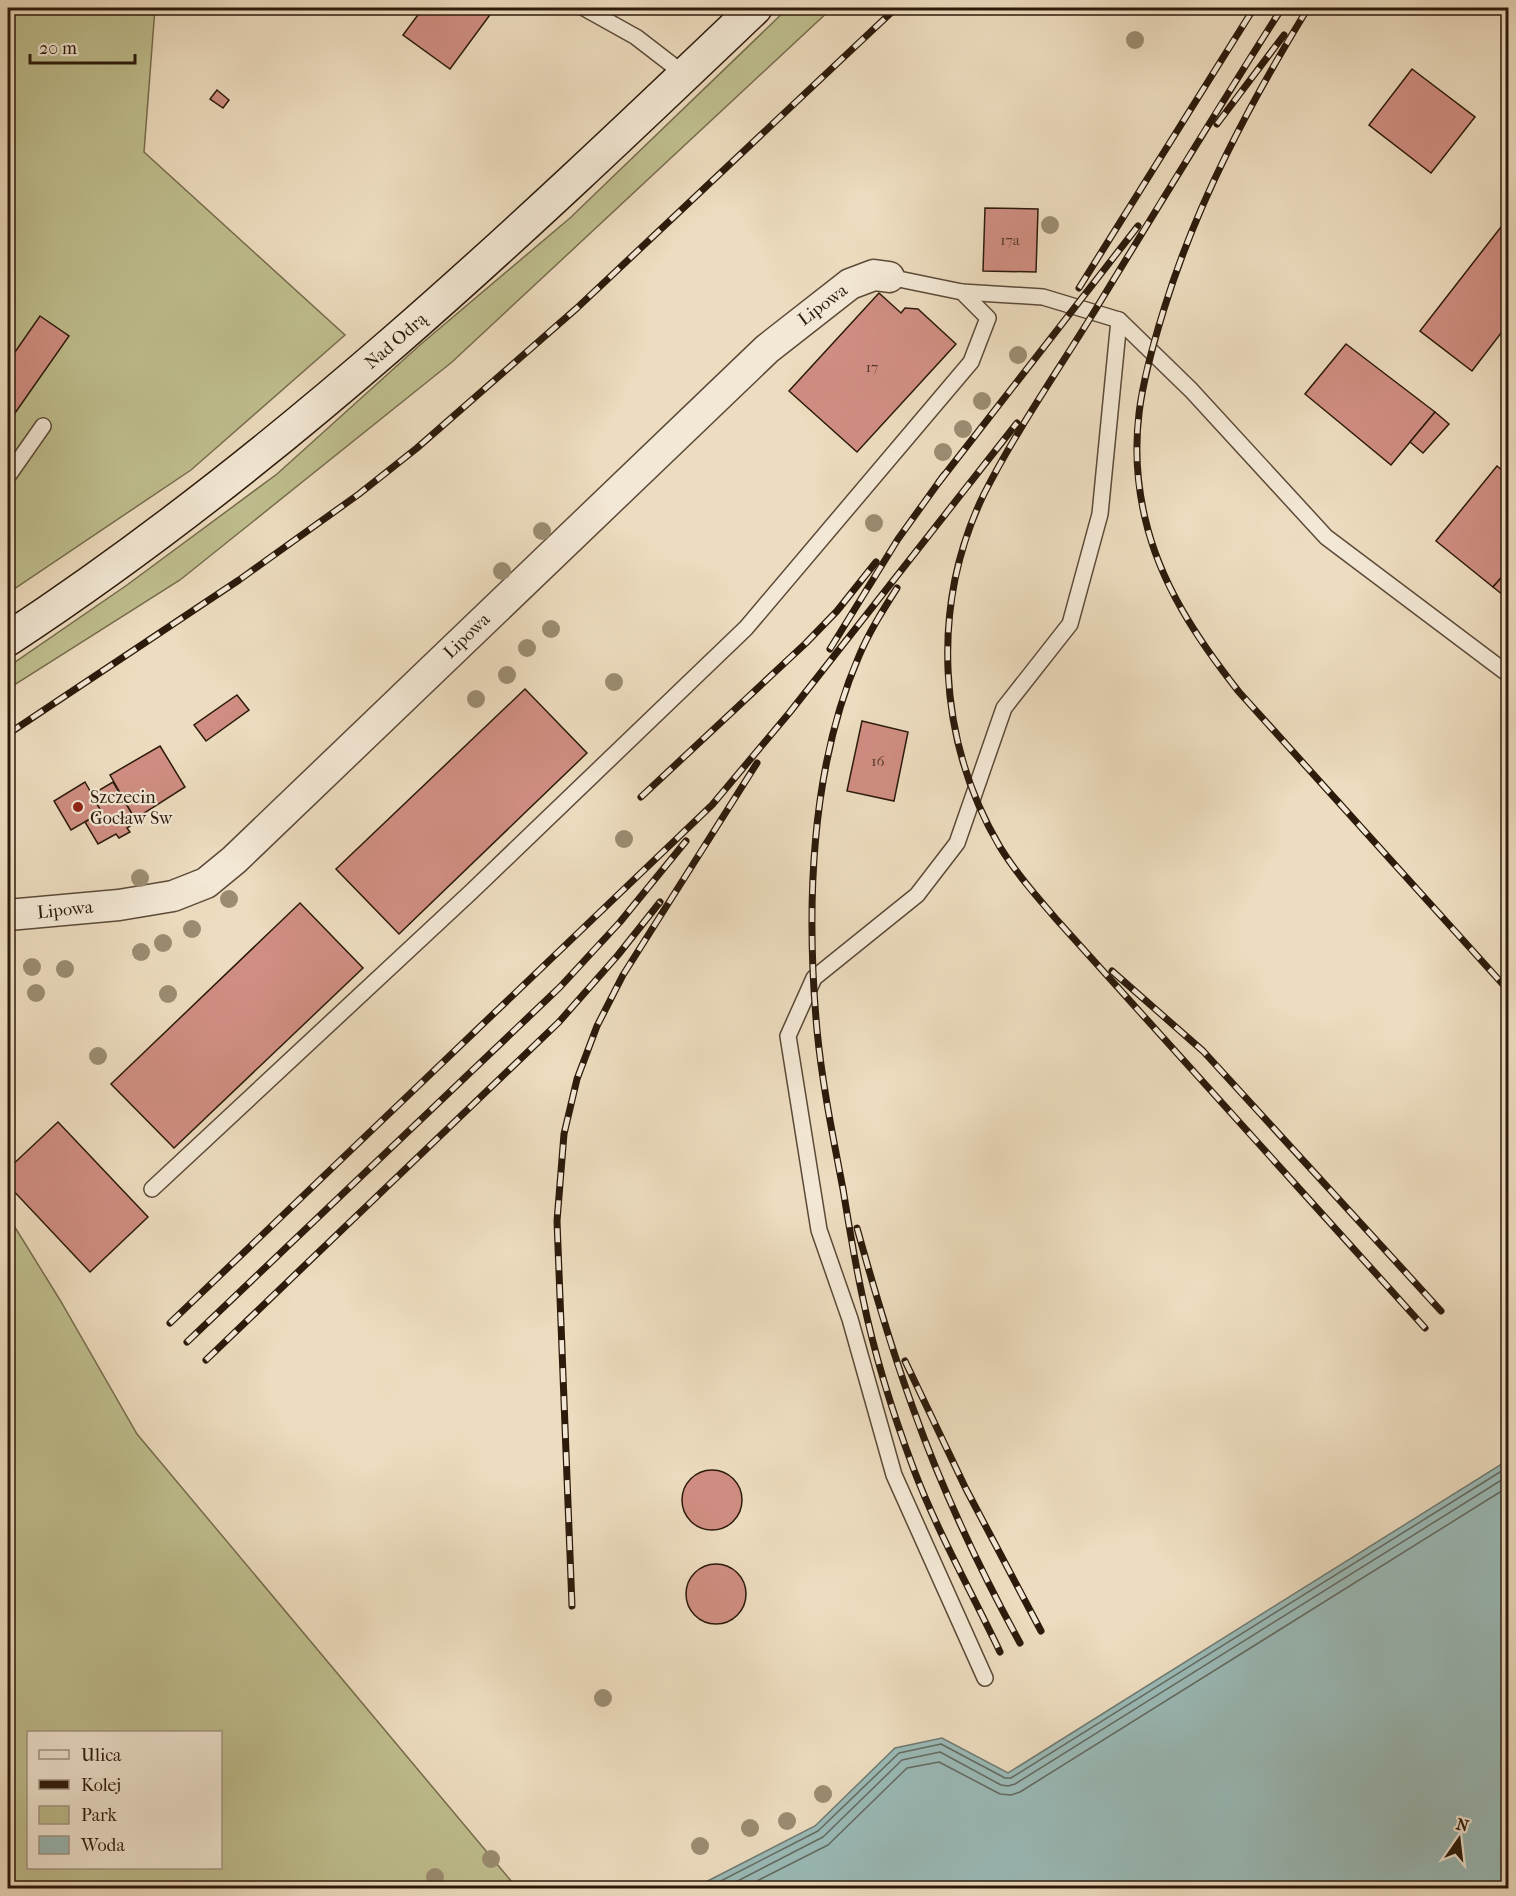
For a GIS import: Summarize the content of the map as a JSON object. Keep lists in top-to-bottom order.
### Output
{
  "streets": {
    "street": ["Lipowa", "Nad Odrą"]
  },
  "places": ["Szczecin Gocław Sw"],
  "house_numbers": ["17a", "17", "16"],
  "legend": [
    "Ulica",
    "Kolej",
    "Park",
    "Woda"
  ],
  "scale_bar": "20 m",
  "north": "top"
}
